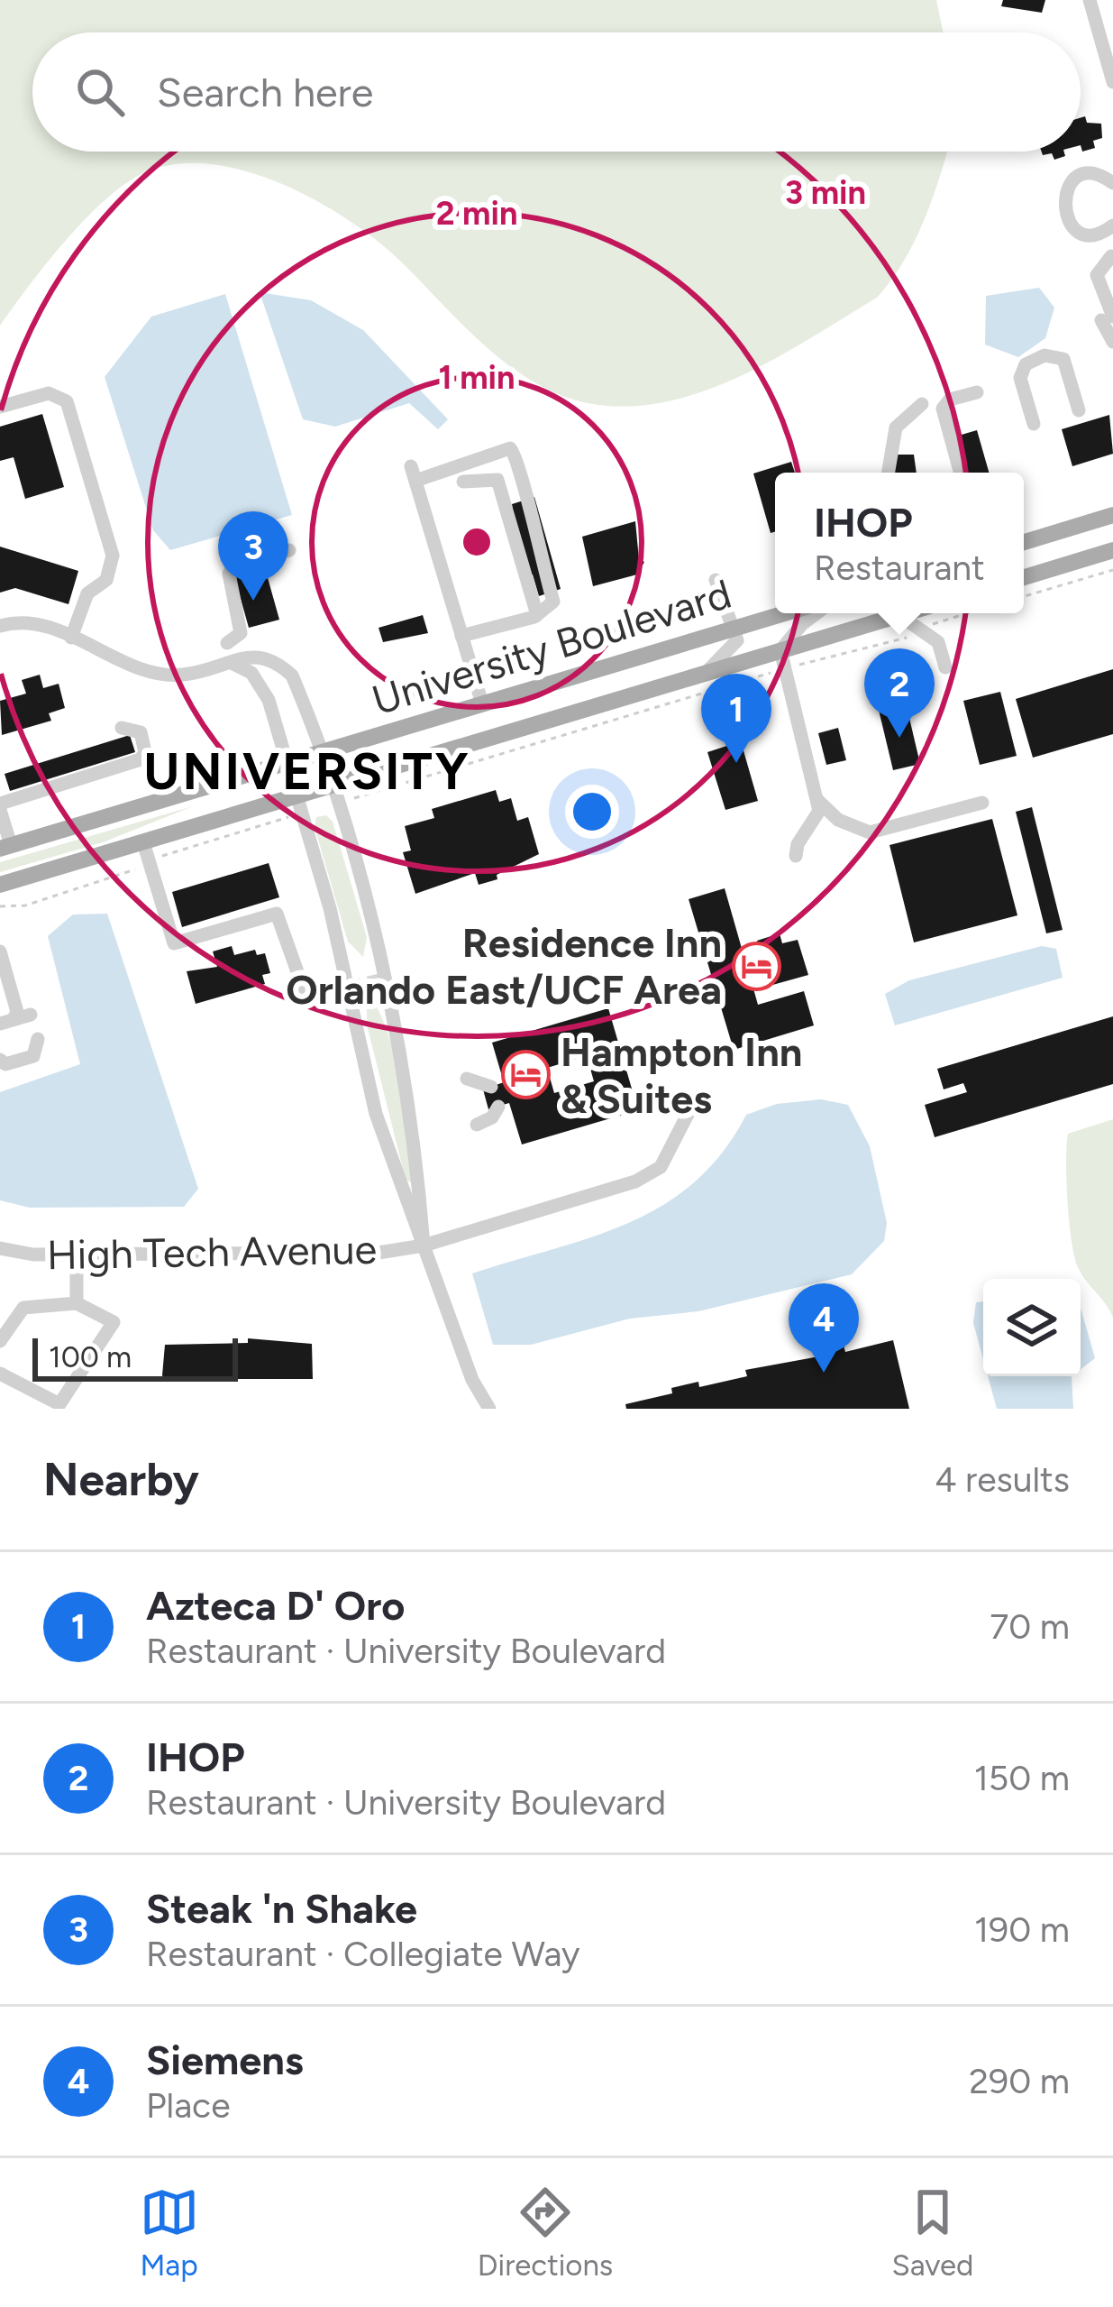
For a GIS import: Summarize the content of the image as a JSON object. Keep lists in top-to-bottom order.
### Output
{
  "streets": {
    "main road": ["University Boulevard"],
    "street": ["High Tech Avenue"]
  },
  "districts": ["UNIVERSITY"],
  "places": {
    "hotel": ["Residence Inn Orlando East/UCF Area", "Hampton Inn & Suites"]
  },
  "scale_bar": "100 m",
  "page": {
    "search": "Search here",
    "popup": ["IHOP", "Restaurant"],
    "pins": [
      "3",
      "2",
      "1",
      "4"
    ],
    "scale": "100 m",
    "heading": ["Nearby", "4 results"],
    "list": [
      {
        "mark": "1",
        "name": "Azteca D' Oro",
        "note": "Restaurant · University Boulevard",
        "value": "70 m"
      },
      {
        "mark": "2",
        "name": "IHOP",
        "note": "Restaurant · University Boulevard",
        "value": "150 m"
      },
      {
        "mark": "3",
        "name": "Steak 'n Shake",
        "note": "Restaurant · Collegiate Way",
        "value": "190 m"
      },
      {
        "mark": "4",
        "name": "Siemens",
        "note": "Place",
        "value": "290 m"
      }
    ],
    "nav": ["Map", "Directions", "Saved"]
  },
  "rings": ["3 min", "2 min", "1 min"]
}
